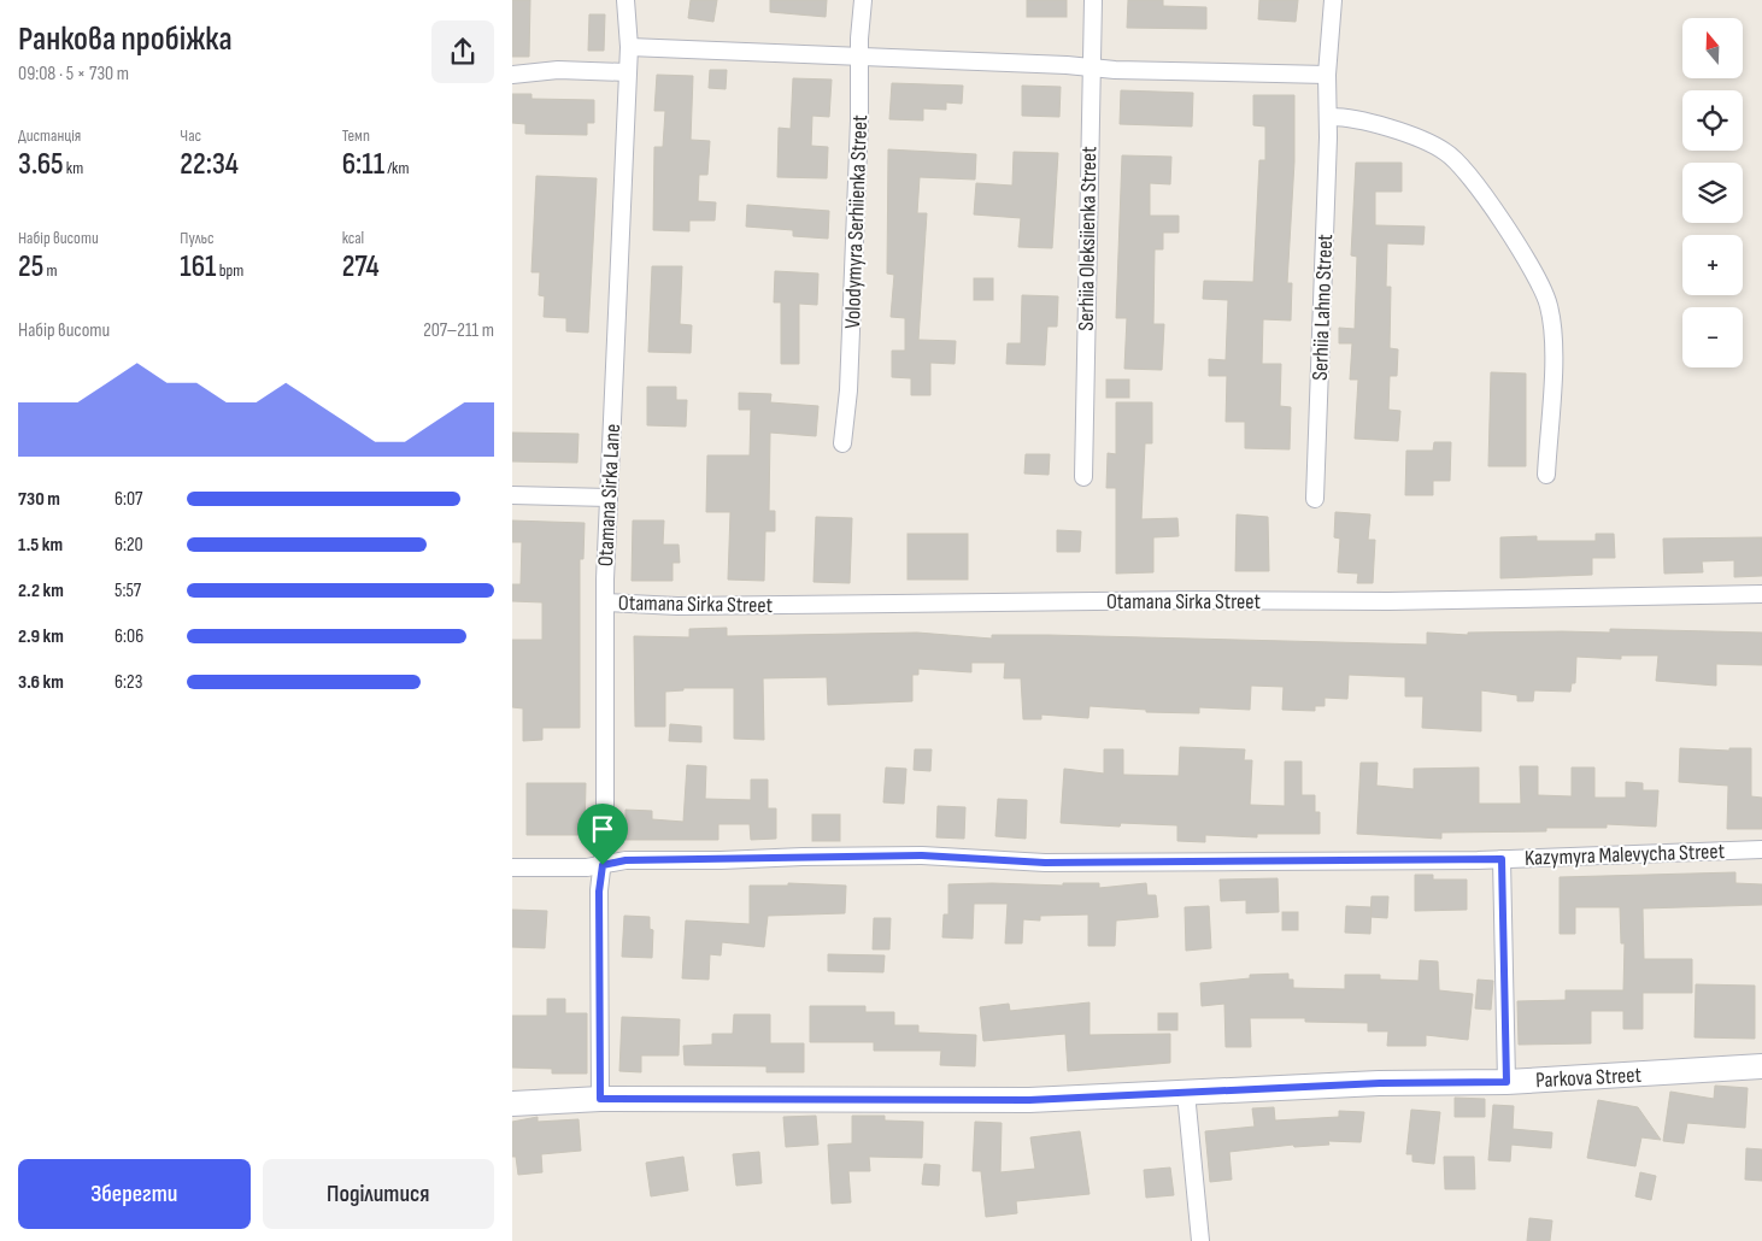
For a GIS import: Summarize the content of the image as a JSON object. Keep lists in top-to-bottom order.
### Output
{
  "streets": {
    "street": [
      "Volodymyra Serhiienka Street",
      "Serhiia Oleksiienka Street",
      "Serhiia Lahno Street",
      "Otamana Sirka Lane",
      "Otamana Sirka Street",
      "Kazymyra Malevycha Street",
      "Parkova Street"
    ]
  },
  "crossings": [
    ["Otamana Sirka Lane", "Otamana Sirka Street"],
    ["Otamana Sirka Lane", "Kazymyra Malevycha Street"],
    ["Otamana Sirka Lane", "Parkova Street"]
  ],
  "north": "top",
  "page": {
    "heading": ["Ранкова пробіжка", "09:08 · 5 × 730 m"],
    "map_buttons": ["+", "−"],
    "stats": [
      ["Дистанція", "3.65 km"],
      ["Час", "22:34"],
      ["Темп", "6:11 /km"],
      ["Набір висоти", "25 m"],
      ["Пульс", "161 bpm"],
      ["kcal", "274"]
    ],
    "chart": ["Набір висоти", "207–211 m"],
    "list": [
      {
        "name": "730 m",
        "note": "6:07"
      },
      {
        "name": "1.5 km",
        "note": "6:20"
      },
      {
        "name": "2.2 km",
        "note": "5:57"
      },
      {
        "name": "2.9 km",
        "note": "6:06"
      },
      {
        "name": "3.6 km",
        "note": "6:23"
      }
    ],
    "buttons": ["Зберегти", "Поділитися"]
  }
}
